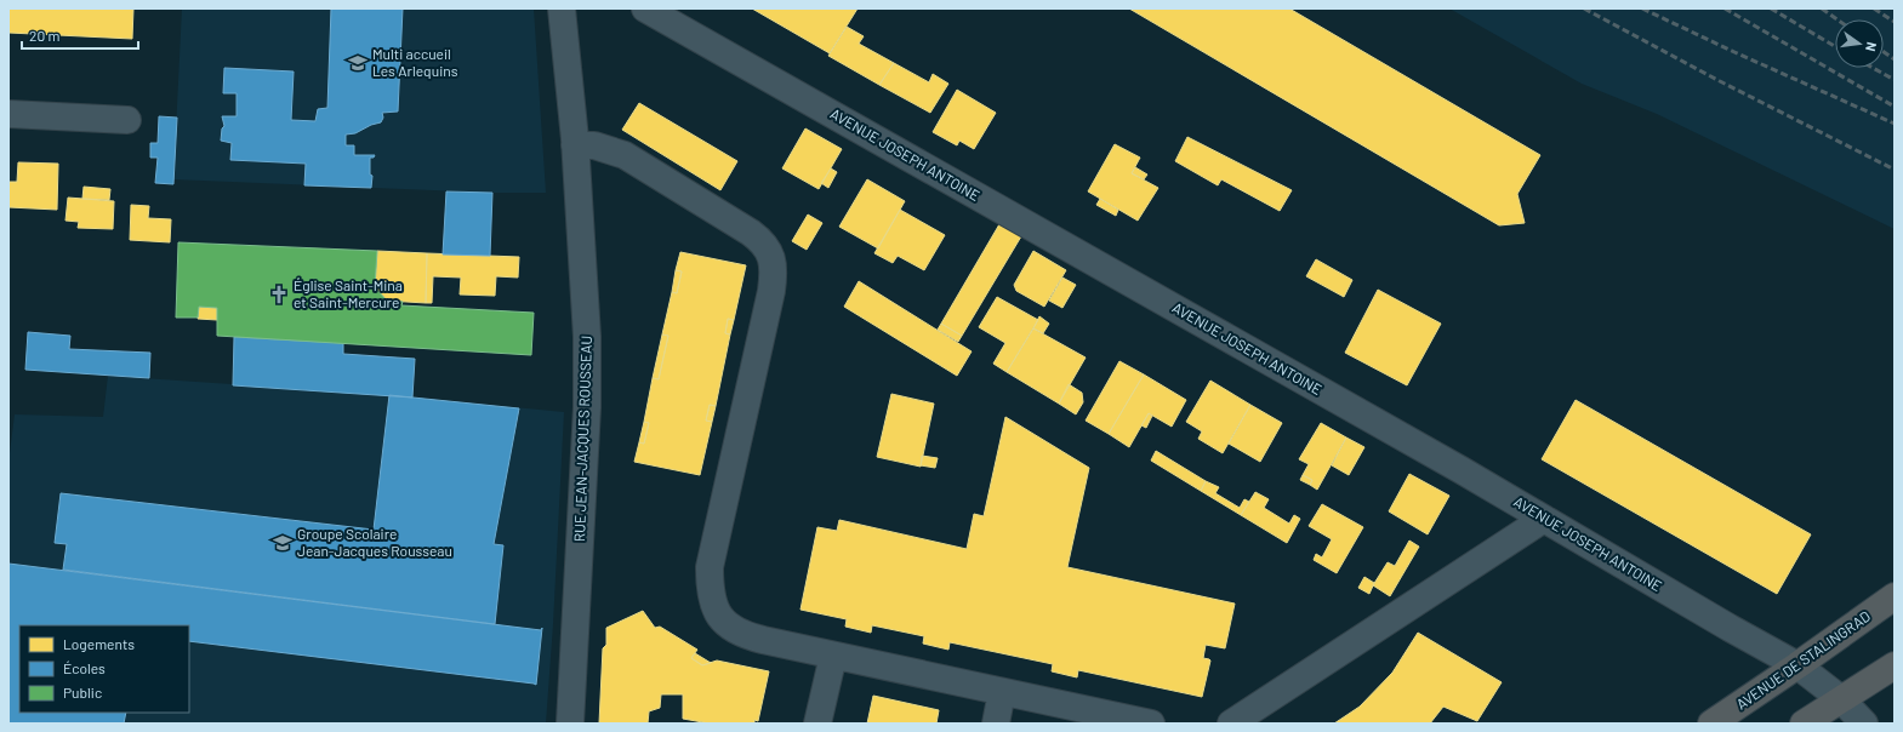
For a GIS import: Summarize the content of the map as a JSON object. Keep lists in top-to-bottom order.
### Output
{
  "streets": {
    "main road": ["AVENUE DE STALINGRAD"],
    "street": ["AVENUE JOSEPH ANTOINE", "RUE JEAN-JACQUES ROUSSEAU"]
  },
  "crossings": [
    ["AVENUE JOSEPH ANTOINE", "AVENUE DE STALINGRAD"]
  ],
  "places": {
    "school or university": ["Multi accueil Les Arlequins", "Groupe Scolaire Jean-Jacques Rousseau"],
    "church": ["Église Saint-Mina et Saint-Mercure"]
  },
  "legend": ["Logements", "Écoles", "Public"],
  "scale_bar": "20 m",
  "north": "right"
}
